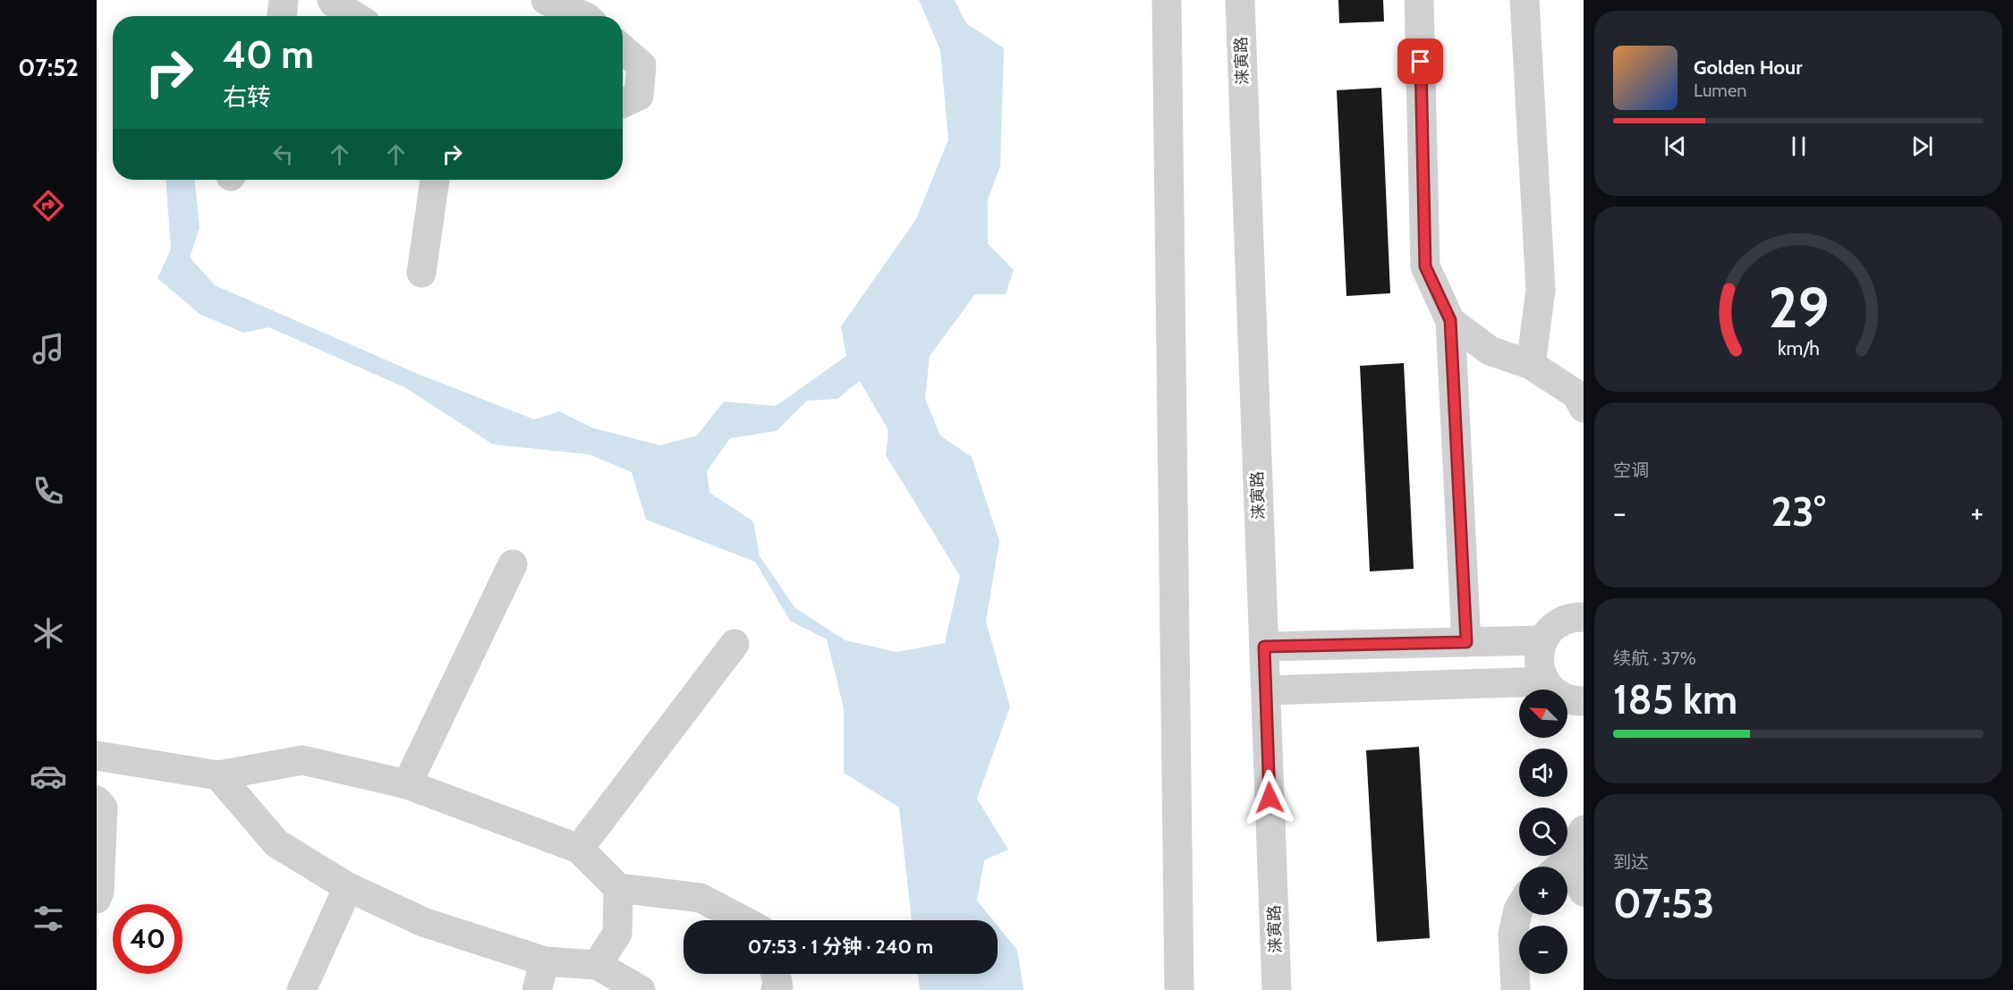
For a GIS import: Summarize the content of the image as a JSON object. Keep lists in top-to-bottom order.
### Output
{
  "streets": {
    "street": ["涞寅路"]
  },
  "north": "top left",
  "page": {
    "tabs": "07:52",
    "turn": ["40 m", "右转"],
    "song": ["Golden Hour", "Lumen"],
    "tile": [
      "空调",
      ["续航 · 37%", "185 km"],
      ["到达", "07:53"]
    ],
    "heat": ["−", "23°", "+"],
    "map_buttons": ["+", "−"],
    "limit": "40",
    "trip": "07:53 · 1 分钟 · 240 m",
    "gauge": ["29", "km/h"]
  }
}
